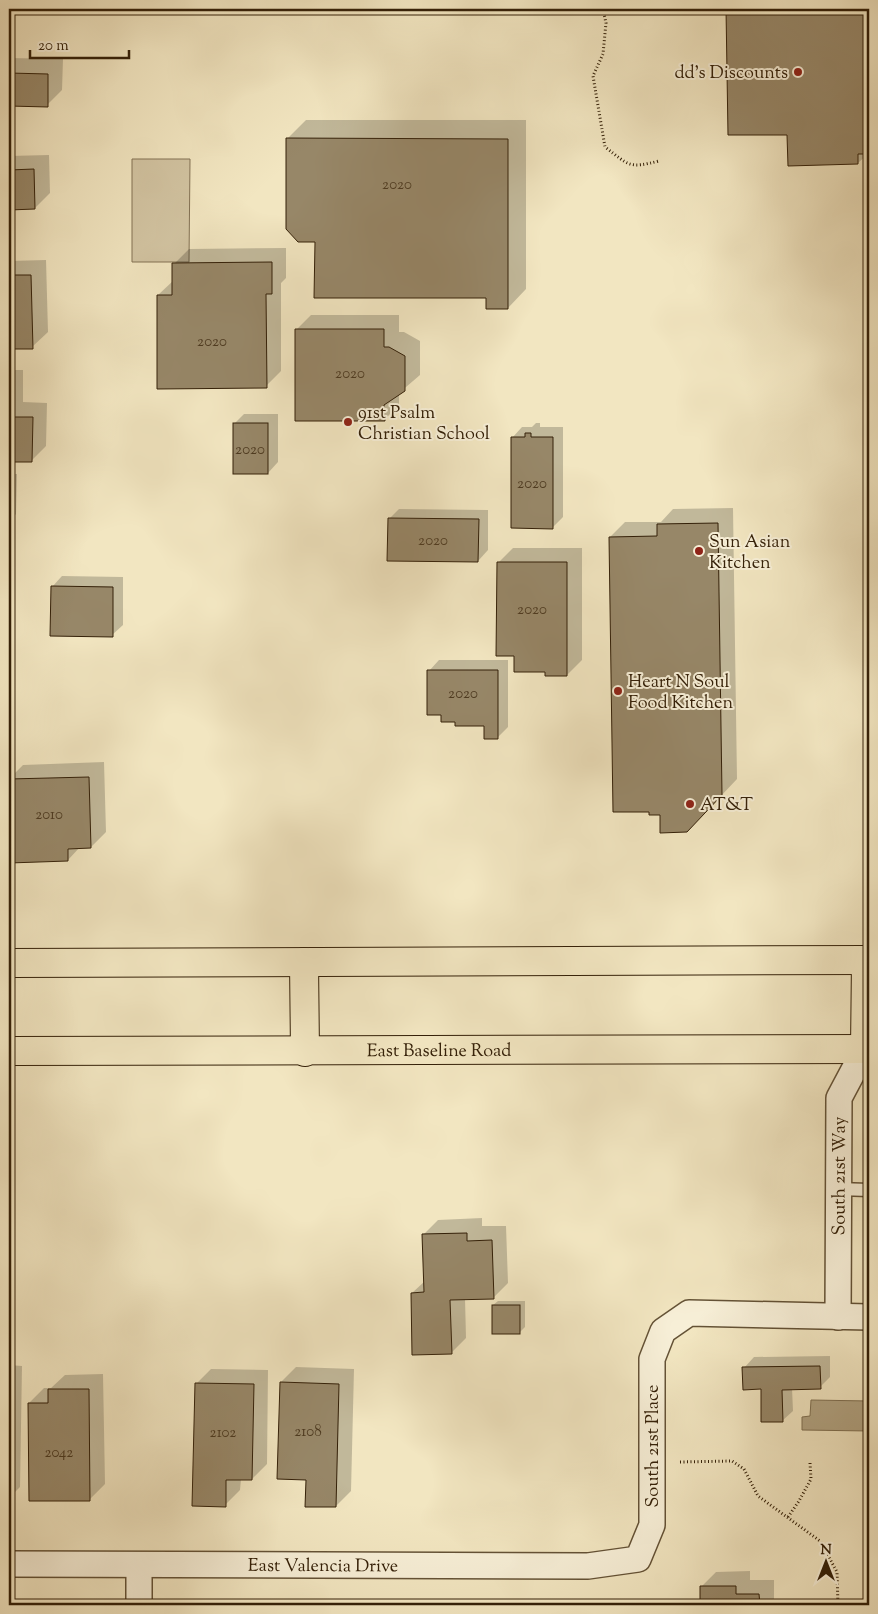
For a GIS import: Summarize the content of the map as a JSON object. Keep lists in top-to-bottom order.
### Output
{
  "streets": {
    "main road": ["East Baseline Road"],
    "street": ["South 21st Way", "South 21st Place", "East Valencia Drive"]
  },
  "crossings": [
    ["East Baseline Road", "South 21st Way"],
    ["South 21st Way", "South 21st Place"],
    ["South 21st Place", "East Valencia Drive"]
  ],
  "places": [
    "dd's Discounts",
    "91st Psalm Christian School",
    "Sun Asian Kitchen",
    "Heart N Soul Food Kitchen",
    "AT&T"
  ],
  "house_numbers": [
    "2020",
    "2020",
    "2020",
    "2020",
    "2020",
    "2020",
    "2020",
    "2020",
    "2010",
    "2108",
    "2102",
    "2042"
  ],
  "scale_bar": "20 m",
  "north": "top"
}
